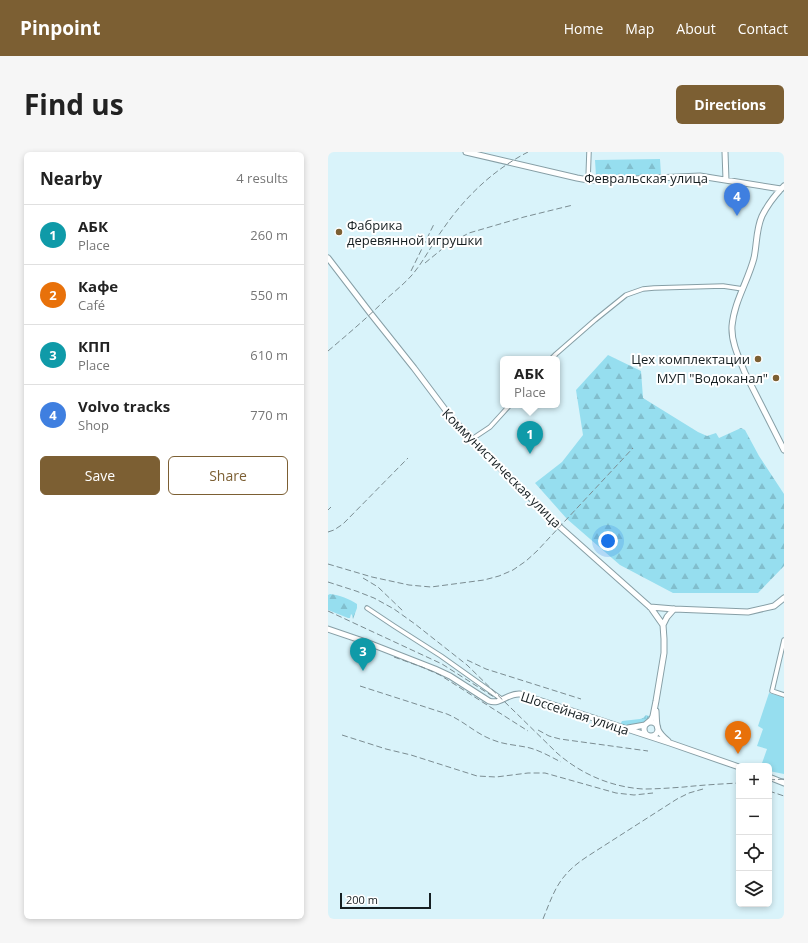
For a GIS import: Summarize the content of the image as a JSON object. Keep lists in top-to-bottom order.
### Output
{
  "streets": {
    "main road": ["Февральская улица", "Коммунистическая улица", "Шоссейная улица"]
  },
  "places": ["Фабрика деревянной игрушки", "Цех комплектации", "МУП \"Водоканал\""],
  "scale_bar": "200 m",
  "page": {
    "header": "Pinpoint",
    "nav": [
      "Home",
      "Map",
      "About",
      "Contact"
    ],
    "title": "Find us",
    "buttons": [
      "Directions",
      ["Save", "Share"]
    ],
    "heading": ["Nearby", "4 results"],
    "pins": [
      "4",
      "1",
      "3",
      "2"
    ],
    "list": [
      {
        "mark": "1",
        "name": "АБК",
        "note": "Place",
        "value": "260 m"
      },
      {
        "mark": "2",
        "name": "Кафе",
        "note": "Café",
        "value": "550 m"
      },
      {
        "mark": "3",
        "name": "КПП",
        "note": "Place",
        "value": "610 m"
      },
      {
        "mark": "4",
        "name": "Volvo tracks",
        "note": "Shop",
        "value": "770 m"
      }
    ],
    "popup": ["АБК", "Place"],
    "map_buttons": ["+", "−"],
    "scale": "200 m"
  }
}
